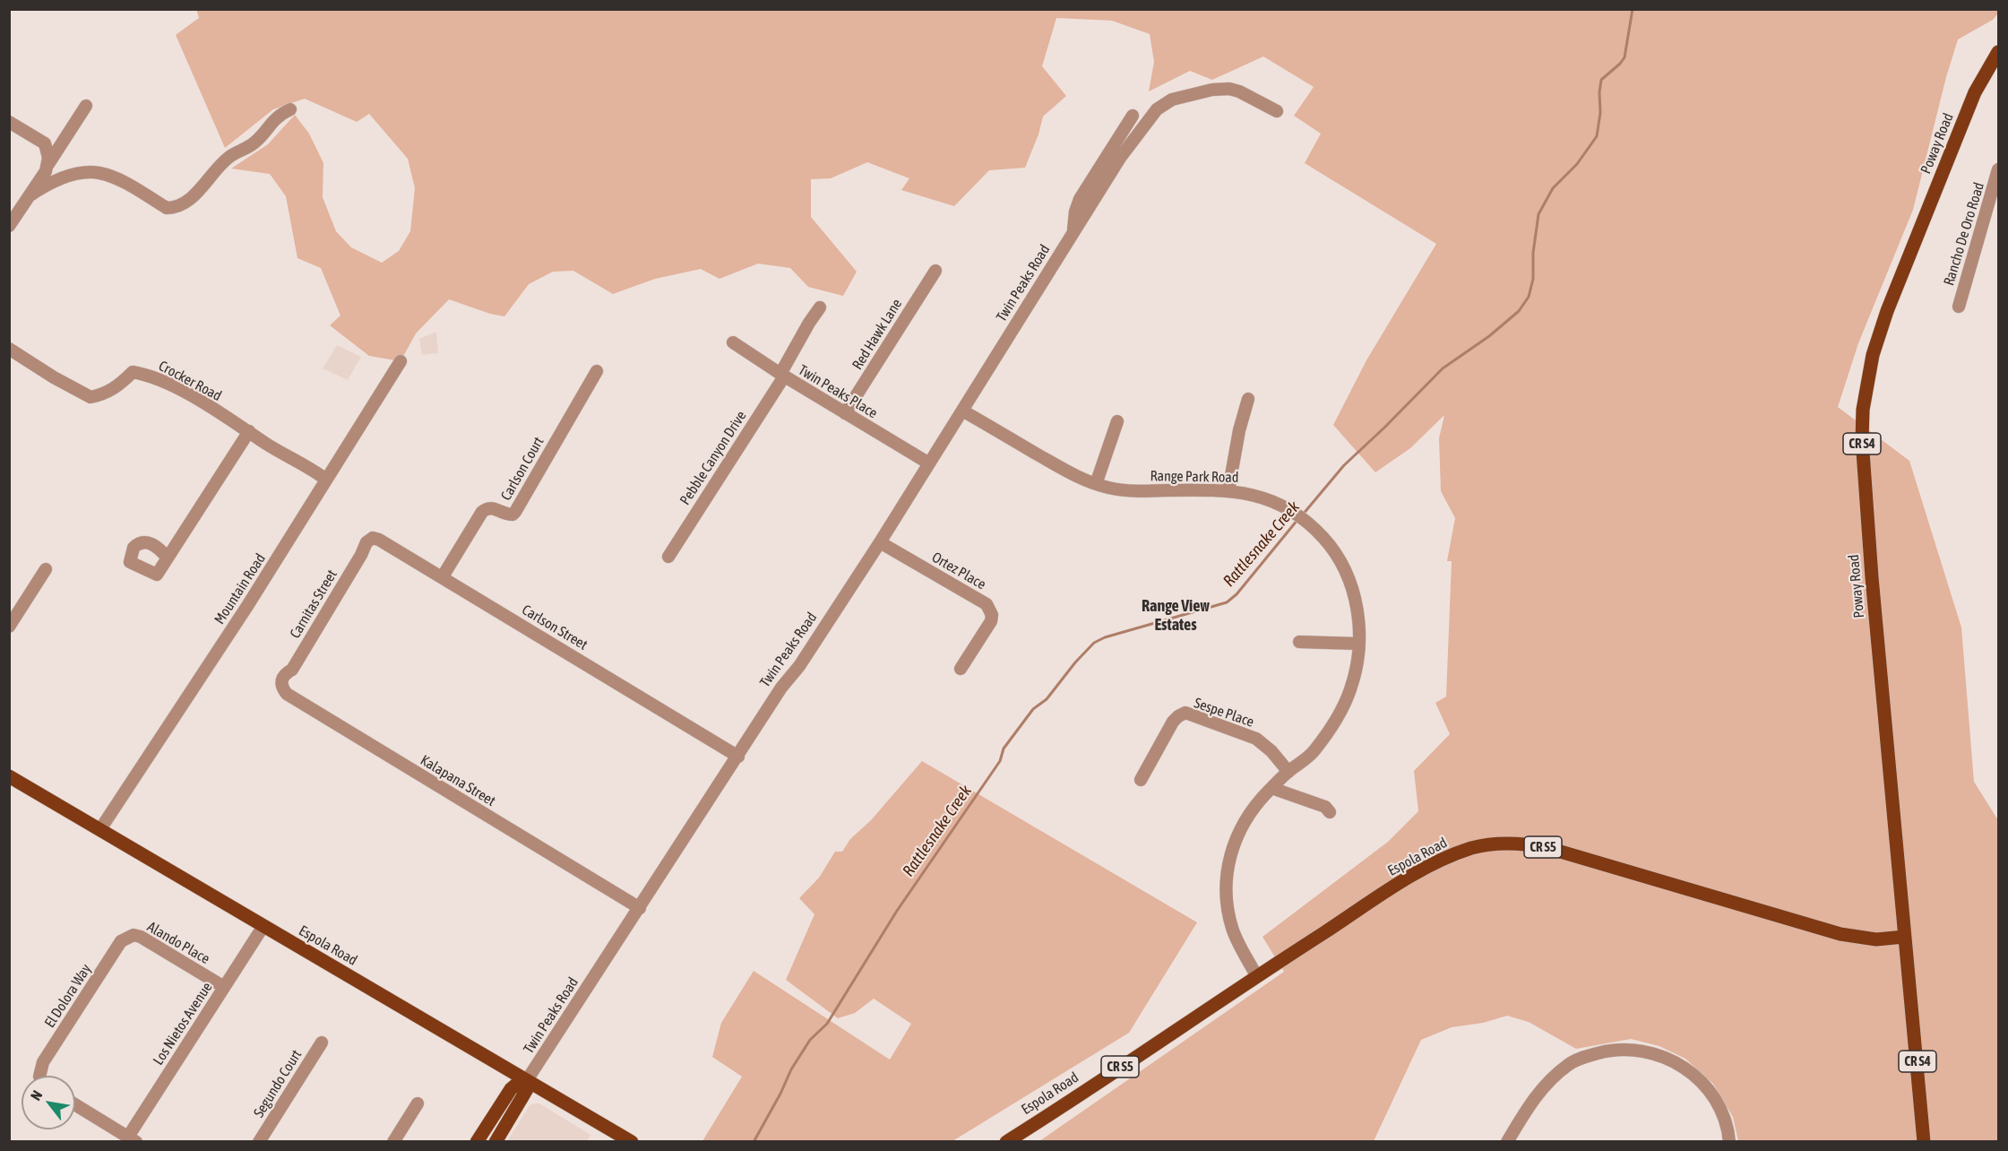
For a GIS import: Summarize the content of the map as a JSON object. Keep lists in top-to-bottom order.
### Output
{
  "streets": {
    "main road": [
      "Poway Road",
      "Twin Peaks Road",
      "CR S4",
      "CR S5",
      "Espola Road"
    ],
    "street": [
      "Rancho De Oro Road",
      "Red Hawk Lane",
      "Crocker Road",
      "Twin Peaks Place",
      "Pebble Canyon Drive",
      "Carlson Court",
      "Range Park Road",
      "Ortez Place",
      "Mountain Road",
      "Carnitas Street",
      "Carlson Street",
      "Sespe Place",
      "Kalapana Street",
      "Alando Place",
      "El Dolora Way",
      "Los Nietos Avenue",
      "Segundo Court"
    ]
  },
  "crossings": [
    ["Poway Road", "Espola Road"],
    ["Twin Peaks Road", "Twin Peaks Place"],
    ["Twin Peaks Road", "Range Park Road"],
    ["Twin Peaks Road", "Ortez Place"],
    ["Twin Peaks Road", "Carlson Street"],
    ["Twin Peaks Road", "Kalapana Street"],
    ["Twin Peaks Road", "Espola Road"],
    ["Red Hawk Lane", "Twin Peaks Place"],
    ["Crocker Road", "Mountain Road"],
    ["Twin Peaks Place", "Pebble Canyon Drive"],
    ["Carlson Court", "Carlson Street"],
    ["Range Park Road", "Sespe Place"],
    ["Range Park Road", "Espola Road"],
    ["Mountain Road", "Espola Road"],
    ["Carnitas Street", "Carlson Street"],
    ["Carnitas Street", "Kalapana Street"],
    ["Espola Road", "Los Nietos Avenue"],
    ["Alando Place", "El Dolora Way"],
    ["Alando Place", "Los Nietos Avenue"]
  ],
  "districts": ["Range View Estates"],
  "water": ["Rattlesnake Creek"],
  "north": "top left"
}
